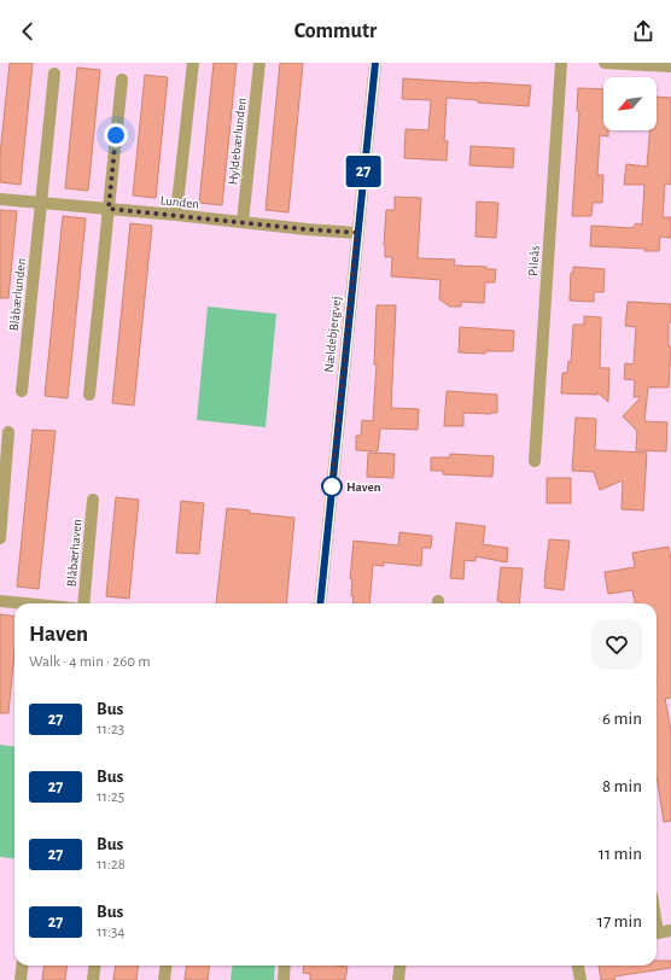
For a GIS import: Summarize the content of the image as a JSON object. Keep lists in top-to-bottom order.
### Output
{
  "streets": {
    "street": [
      "Hyldebærlunden",
      "Lunden",
      "Pileås",
      "Blåbærlunden",
      "Nældebjergvej",
      "Blåbærhaven"
    ]
  },
  "crossings": [
    ["Hyldebærlunden", "Lunden"],
    ["Lunden", "Blåbærlunden"],
    ["Lunden", "Nældebjergvej"]
  ],
  "places": ["Haven"],
  "lines": ["bus line 27"],
  "north": "bottom left",
  "page": {
    "header": "Commutr",
    "on_map": "27",
    "heading": ["Haven", "Walk · 4 min · 260 m"],
    "list": [
      {
        "mark": "27",
        "name": "Bus",
        "note": "11:23",
        "value": "6 min"
      },
      {
        "mark": "27",
        "name": "Bus",
        "note": "11:25",
        "value": "8 min"
      },
      {
        "mark": "27",
        "name": "Bus",
        "note": "11:28",
        "value": "11 min"
      },
      {
        "mark": "27",
        "name": "Bus",
        "note": "11:34",
        "value": "17 min"
      }
    ]
  }
}
